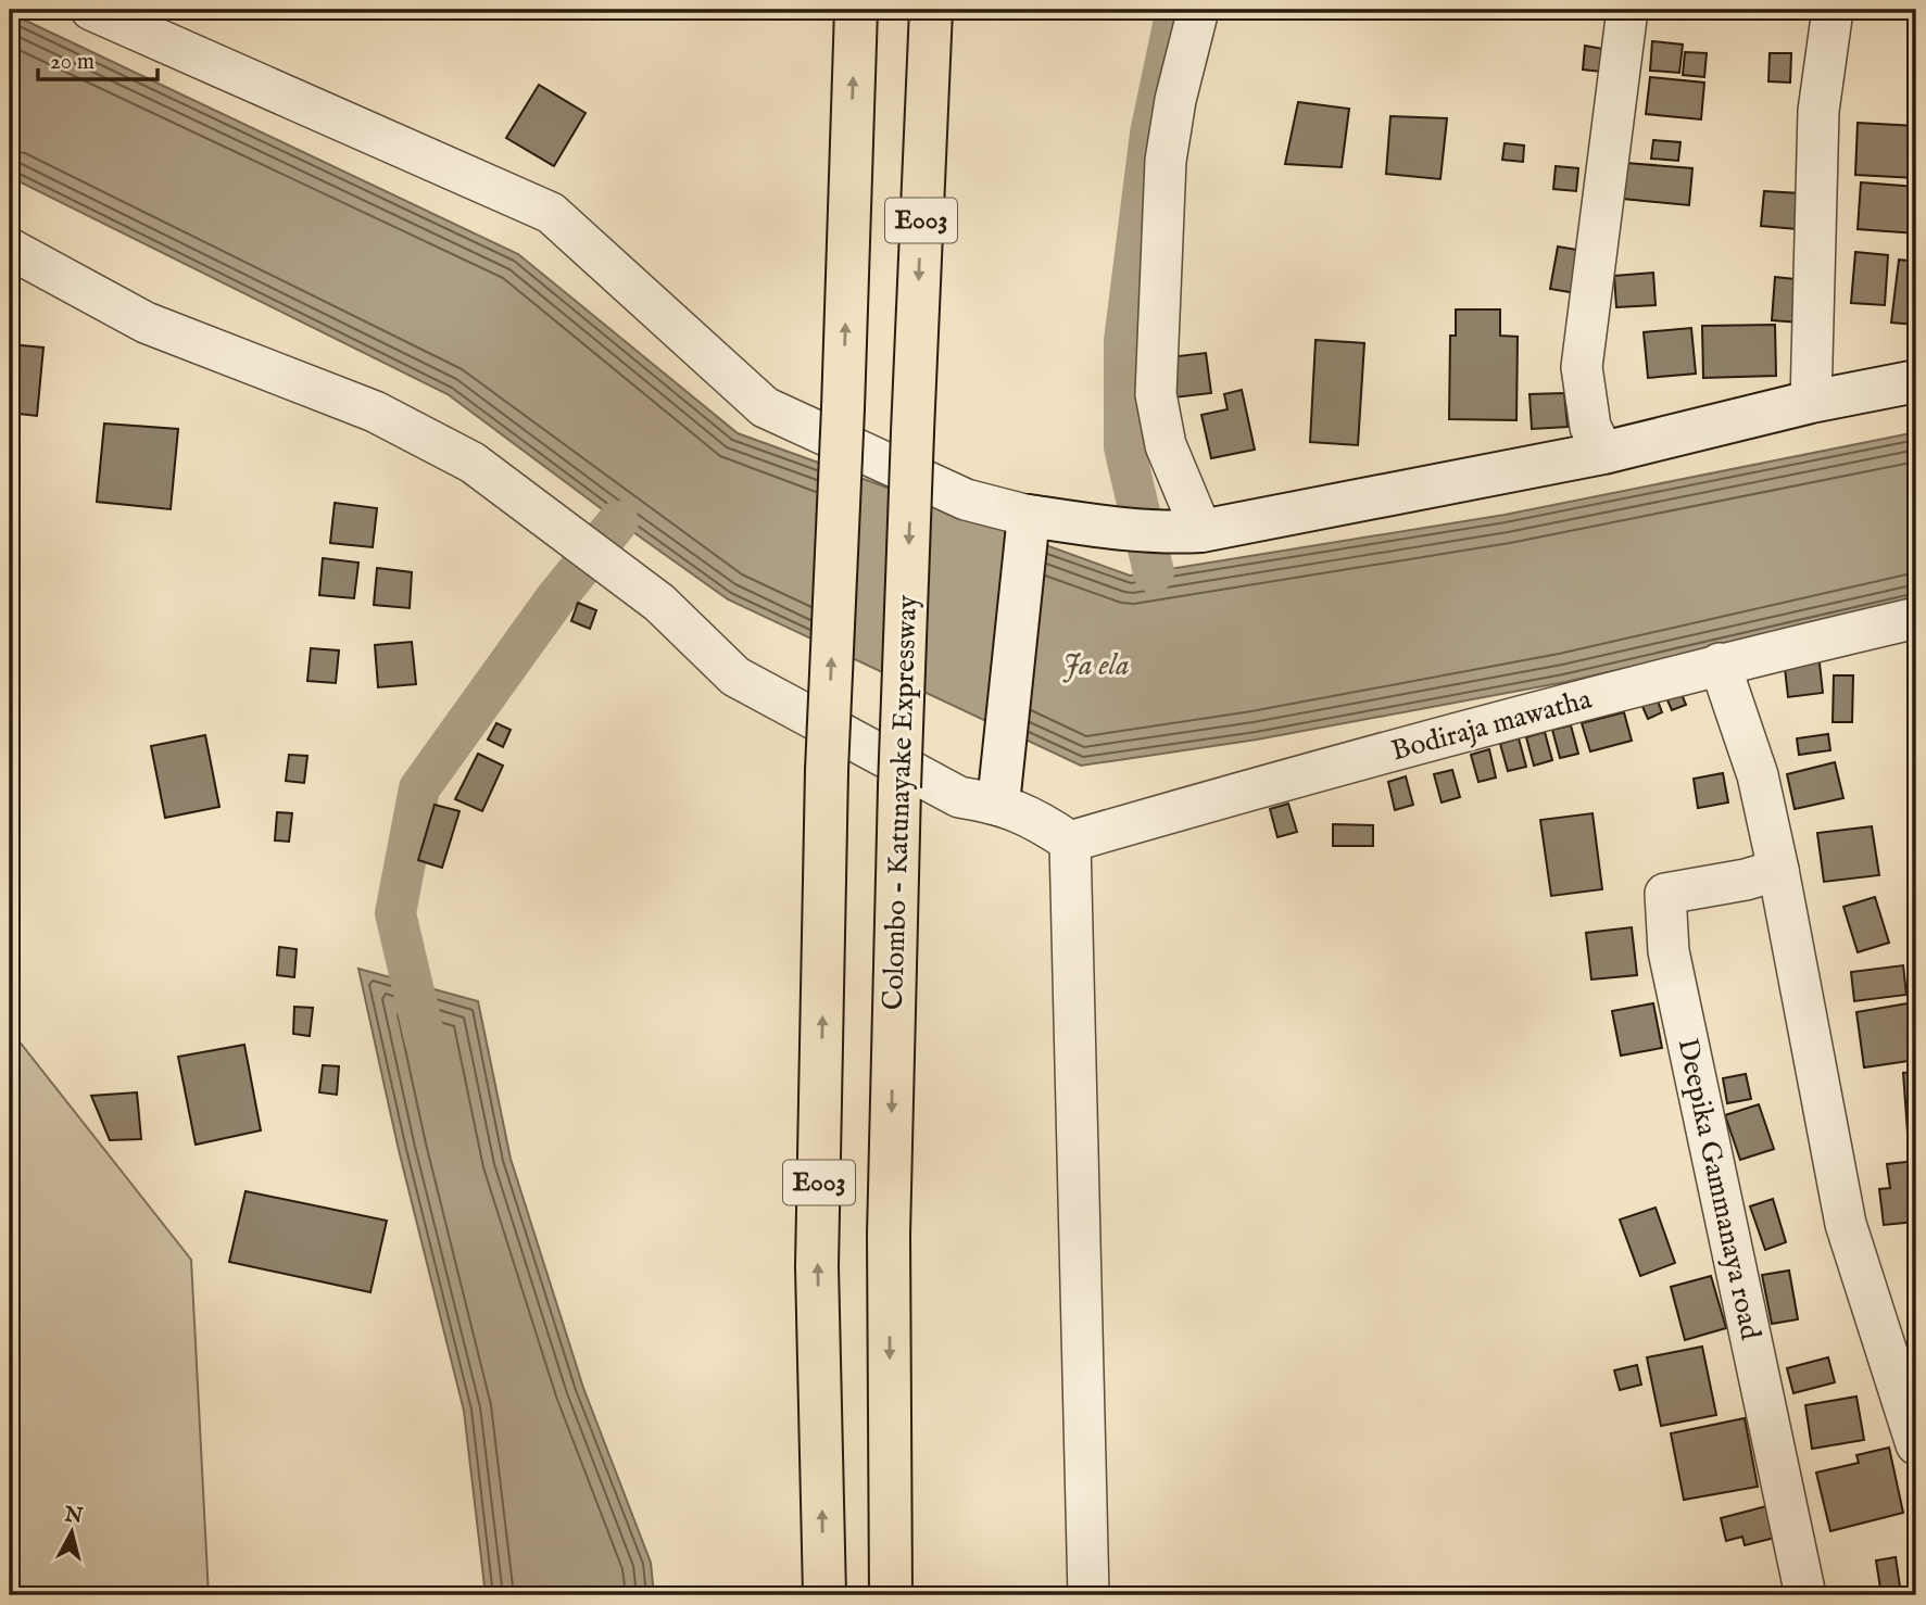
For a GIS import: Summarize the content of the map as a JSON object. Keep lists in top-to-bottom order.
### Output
{
  "streets": {
    "highway": ["E003", "Colombo - Katunayake Expressway"],
    "street": ["Bodiraja mawatha", "Deepika Gammanaya road"]
  },
  "water": ["Ja ela"],
  "scale_bar": "20 m",
  "north": "top"
}
